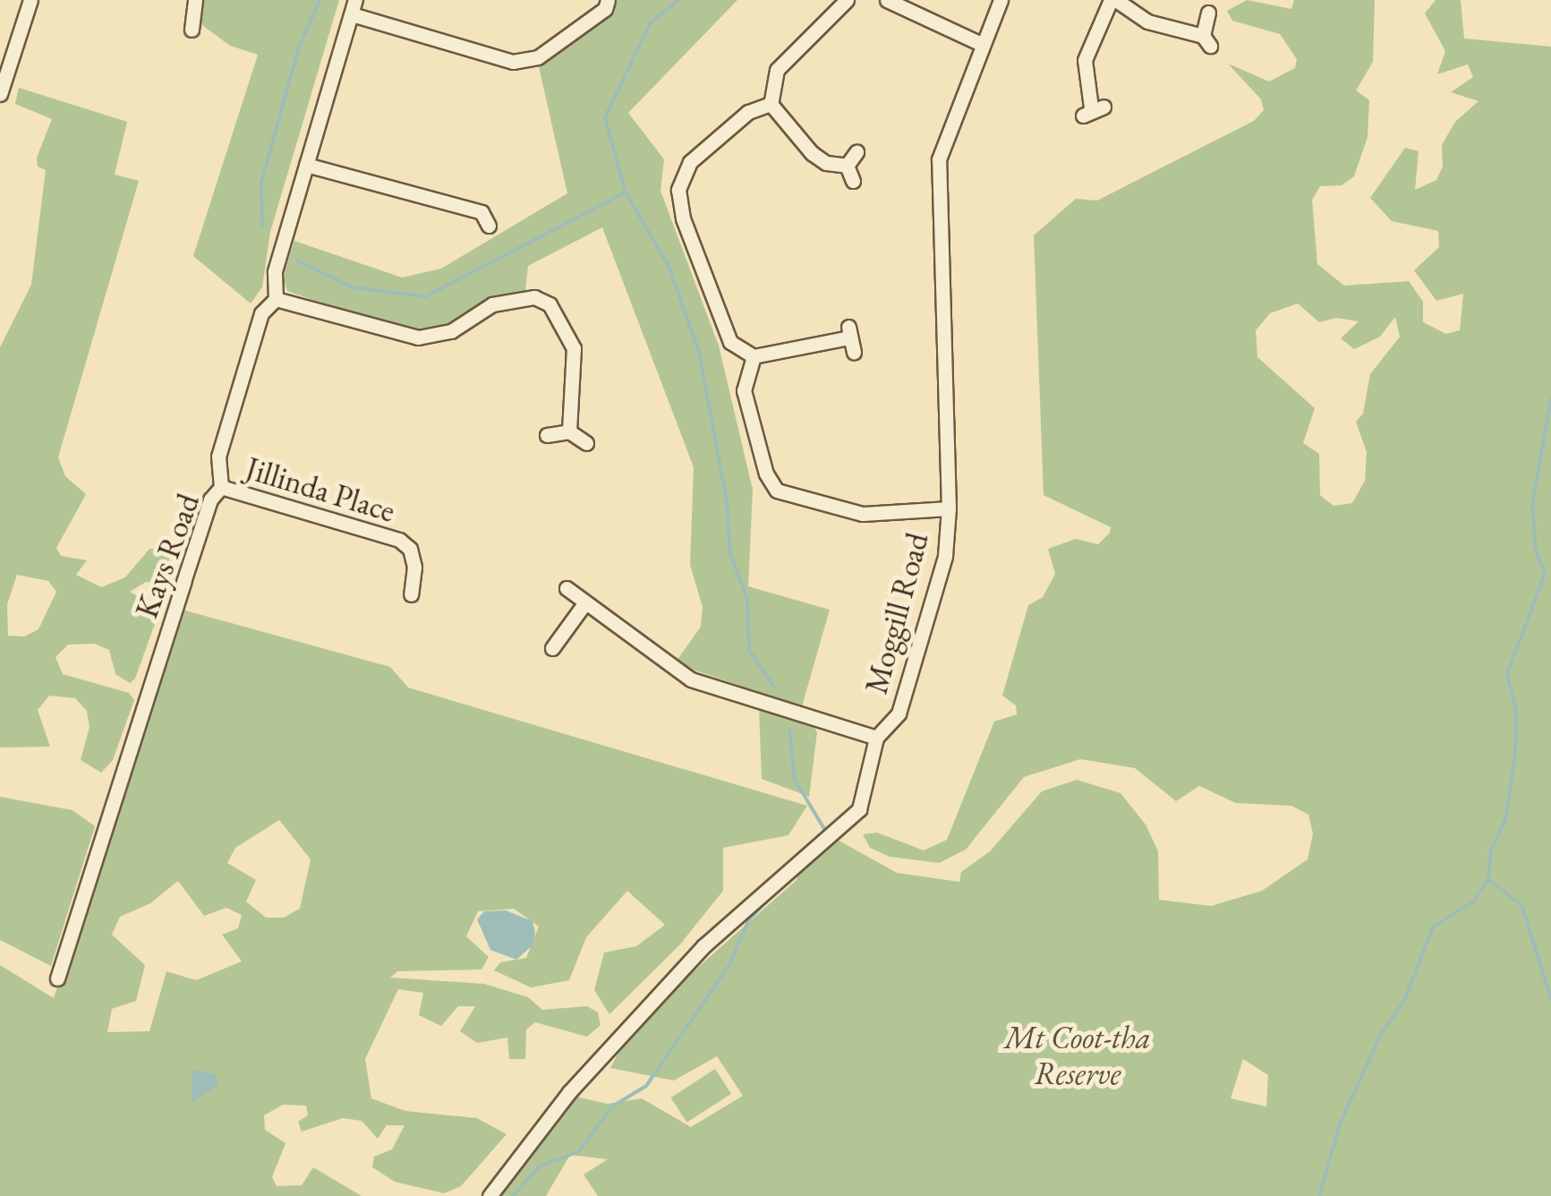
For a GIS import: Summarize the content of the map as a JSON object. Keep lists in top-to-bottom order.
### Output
{
  "streets": {
    "street": ["Jillinda Place", "Kays Road", "Moggill Road"]
  },
  "crossings": [
    ["Jillinda Place", "Kays Road"]
  ],
  "parks": ["Mt Coot-tha Reserve"]
}
